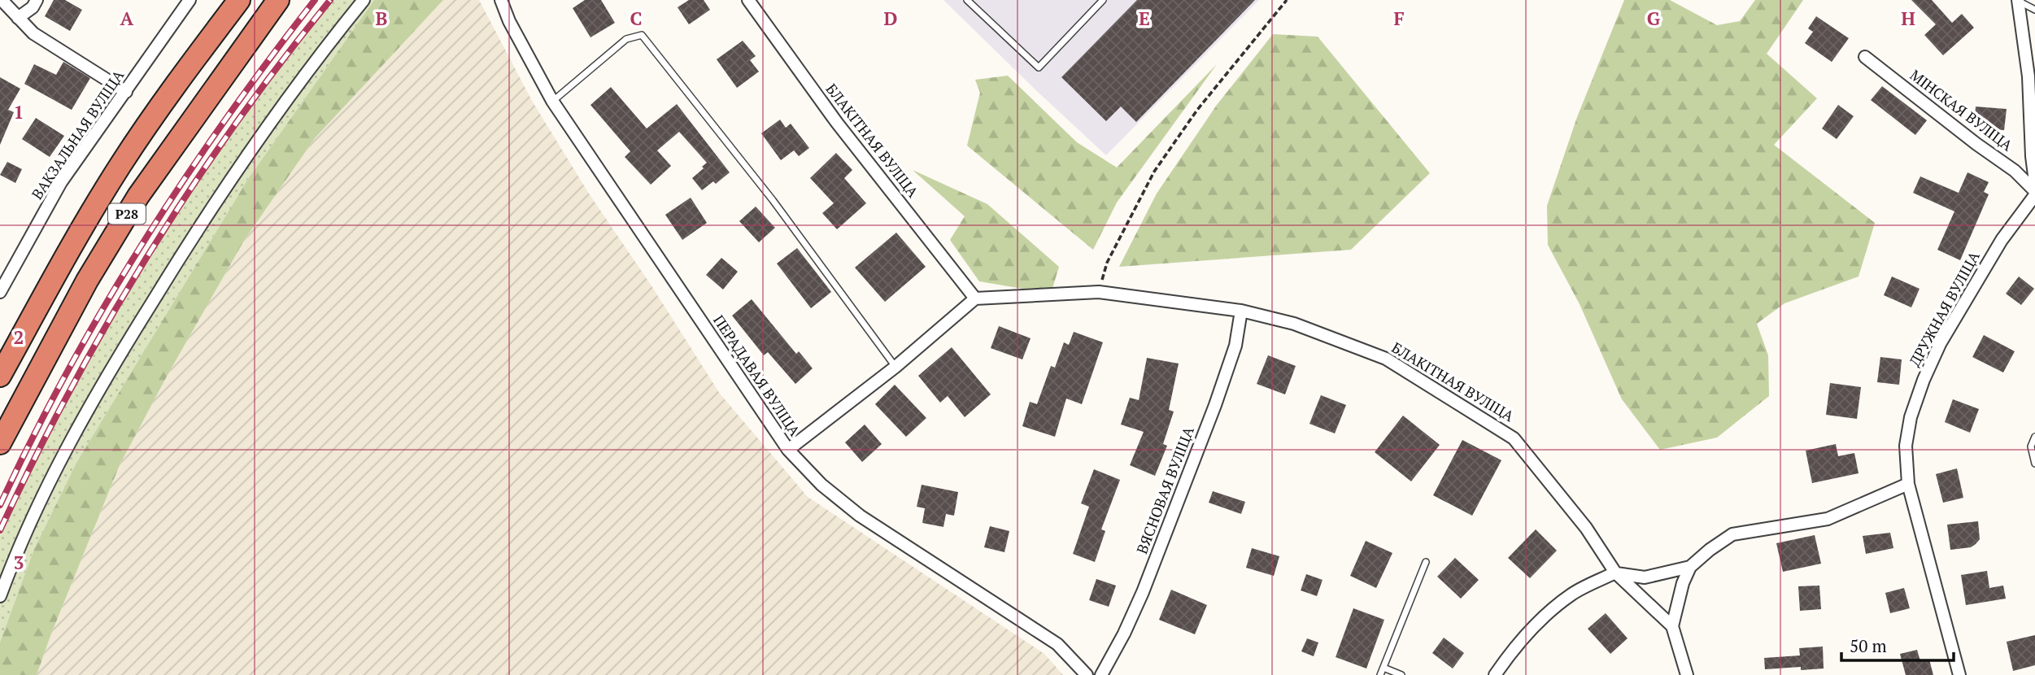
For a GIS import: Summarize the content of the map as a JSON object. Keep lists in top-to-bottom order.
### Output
{
  "streets": {
    "highway": ["Р28"],
    "street": [
      "МІНСКАЯ ВУЛІЦА",
      "ВАКЗАЛЬНАЯ ВУЛІЦА",
      "БЛАКІТНАЯ ВУЛІЦА",
      "ДРУЖНАЯ ВУЛІЦА",
      "ПЕРАДАВАЯ ВУЛІЦА",
      "ВЯСНОВАЯ ВУЛІЦА"
    ]
  },
  "crossings": [
    ["МІНСКАЯ ВУЛІЦА", "ДРУЖНАЯ ВУЛІЦА"],
    ["БЛАКІТНАЯ ВУЛІЦА", "ВЯСНОВАЯ ВУЛІЦА"]
  ],
  "scale_bar": "50 m",
  "grid": {
    "columns": [
      "A",
      "B",
      "C",
      "D",
      "E",
      "F",
      "G",
      "H"
    ],
    "rows": ["1", "2", "3"]
  }
}
